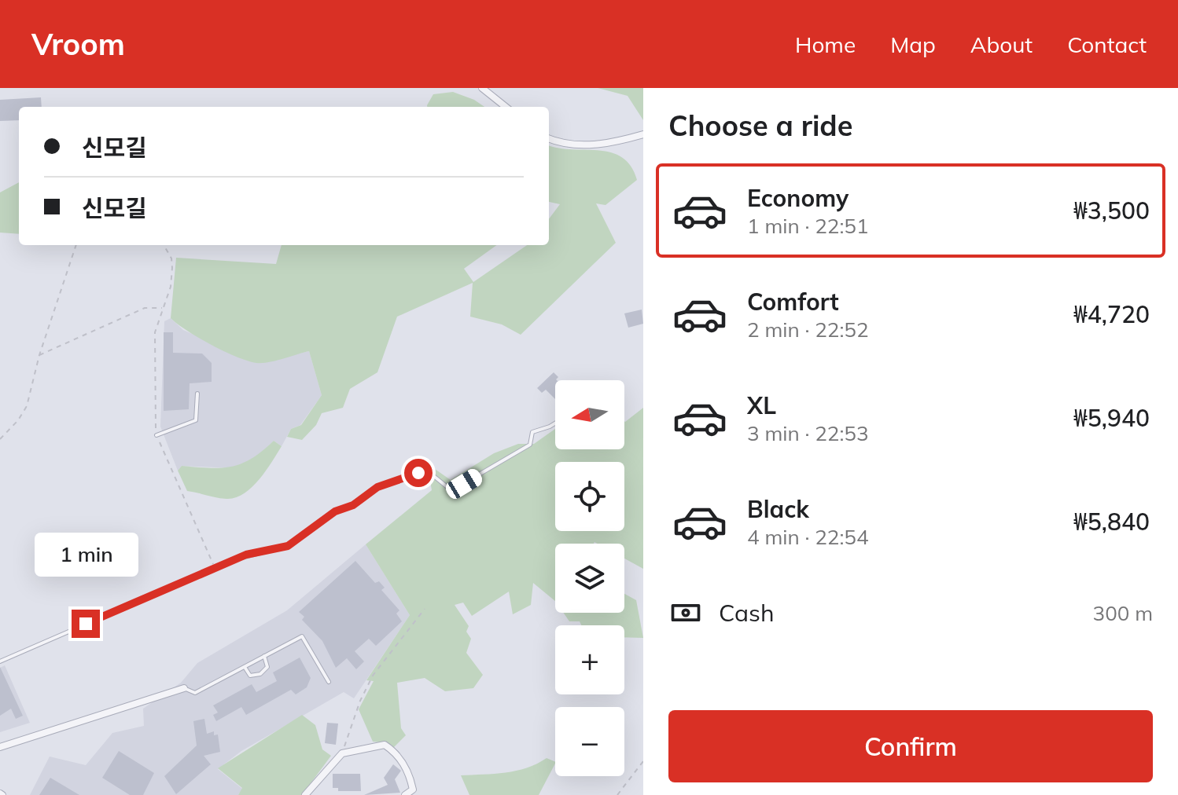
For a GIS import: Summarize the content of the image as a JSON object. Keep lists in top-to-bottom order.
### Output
{
  "north": "left",
  "page": {
    "header": "Vroom",
    "nav": [
      "Home",
      "Map",
      "About",
      "Contact"
    ],
    "heading": "Choose a ride",
    "banner": ["신모길", "신모길"],
    "list": [
      {
        "name": "Economy",
        "note": "1 min · 22:51",
        "value": "₩3,500"
      },
      {
        "name": "Comfort",
        "note": "2 min · 22:52",
        "value": "₩4,720"
      },
      {
        "name": "XL",
        "note": "3 min · 22:53",
        "value": "₩5,940"
      },
      {
        "name": "Black",
        "note": "4 min · 22:54",
        "value": "₩5,840"
      }
    ],
    "map_buttons": ["+", "−"],
    "bubble": "1 min",
    "pay": ["Cash", "300 m"],
    "buttons": "Confirm"
  }
}
